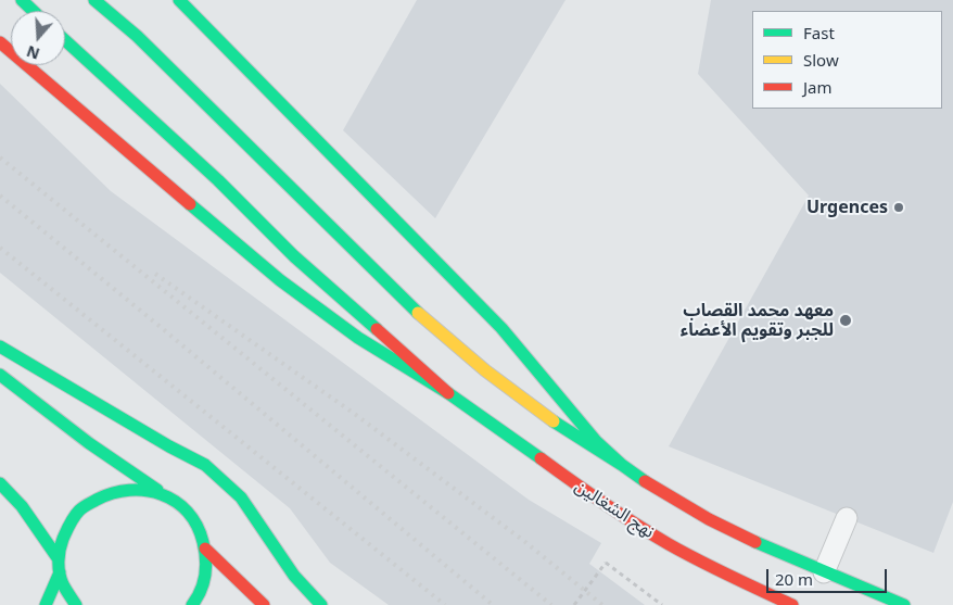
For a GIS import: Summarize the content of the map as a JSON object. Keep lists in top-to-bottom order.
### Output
{
  "streets": {
    "main road": ["نهج الشغالين"]
  },
  "places": ["Urgences", "معهد محمد القصاب للجبر وتقويم الأعضاء"],
  "legend": ["Fast", "Slow", "Jam"],
  "scale_bar": "20 m",
  "north": "bottom"
}
